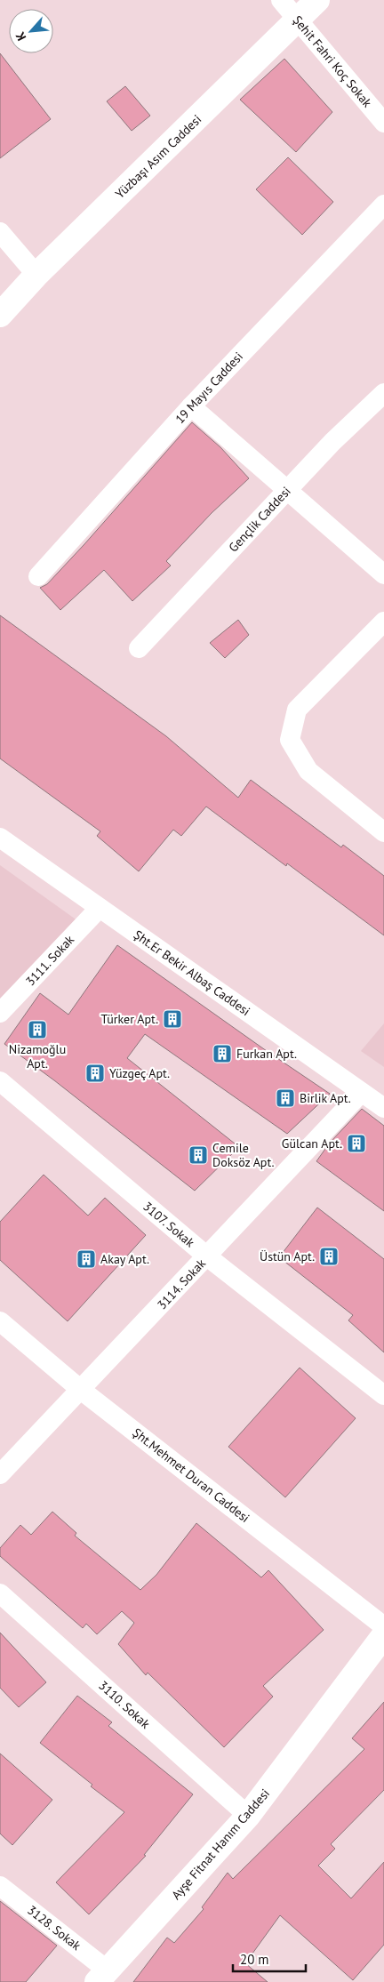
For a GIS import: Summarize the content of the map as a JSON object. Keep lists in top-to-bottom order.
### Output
{
  "streets": {
    "main road": ["Yüzbaşı Asım Caddesi", "Ayşe Fitnat Hanım Caddesi"],
    "street": [
      "Şehit Fahri Koç Sokak",
      "19 Mayıs Caddesi",
      "Gençlik Caddesi",
      "3111. Sokak",
      "Şht.Er Bekir Albaş Caddesi",
      "3107. Sokak",
      "3114. Sokak",
      "Şht.Mehmet Duran Caddesi",
      "3110. Sokak",
      "3128. Sokak"
    ]
  },
  "crossings": [
    ["Şehit Fahri Koç Sokak", "Yüzbaşı Asım Caddesi"],
    ["3111. Sokak", "Şht.Er Bekir Albaş Caddesi"],
    ["Şht.Er Bekir Albaş Caddesi", "3114. Sokak"],
    ["3107. Sokak", "3114. Sokak"],
    ["3114. Sokak", "Şht.Mehmet Duran Caddesi"],
    ["3110. Sokak", "Ayşe Fitnat Hanım Caddesi"],
    ["Ayşe Fitnat Hanım Caddesi", "3128. Sokak"]
  ],
  "places": {
    "building": [
      "Türker Apt.",
      "Nizamoğlu Apt.",
      "Furkan Apt.",
      "Yüzgeç Apt.",
      "Birlik Apt.",
      "Gülcan Apt.",
      "Cemile Doksöz Apt.",
      "Üstün Apt.",
      "Akay Apt."
    ]
  },
  "scale_bar": "20 m",
  "north": "bottom left"
}
